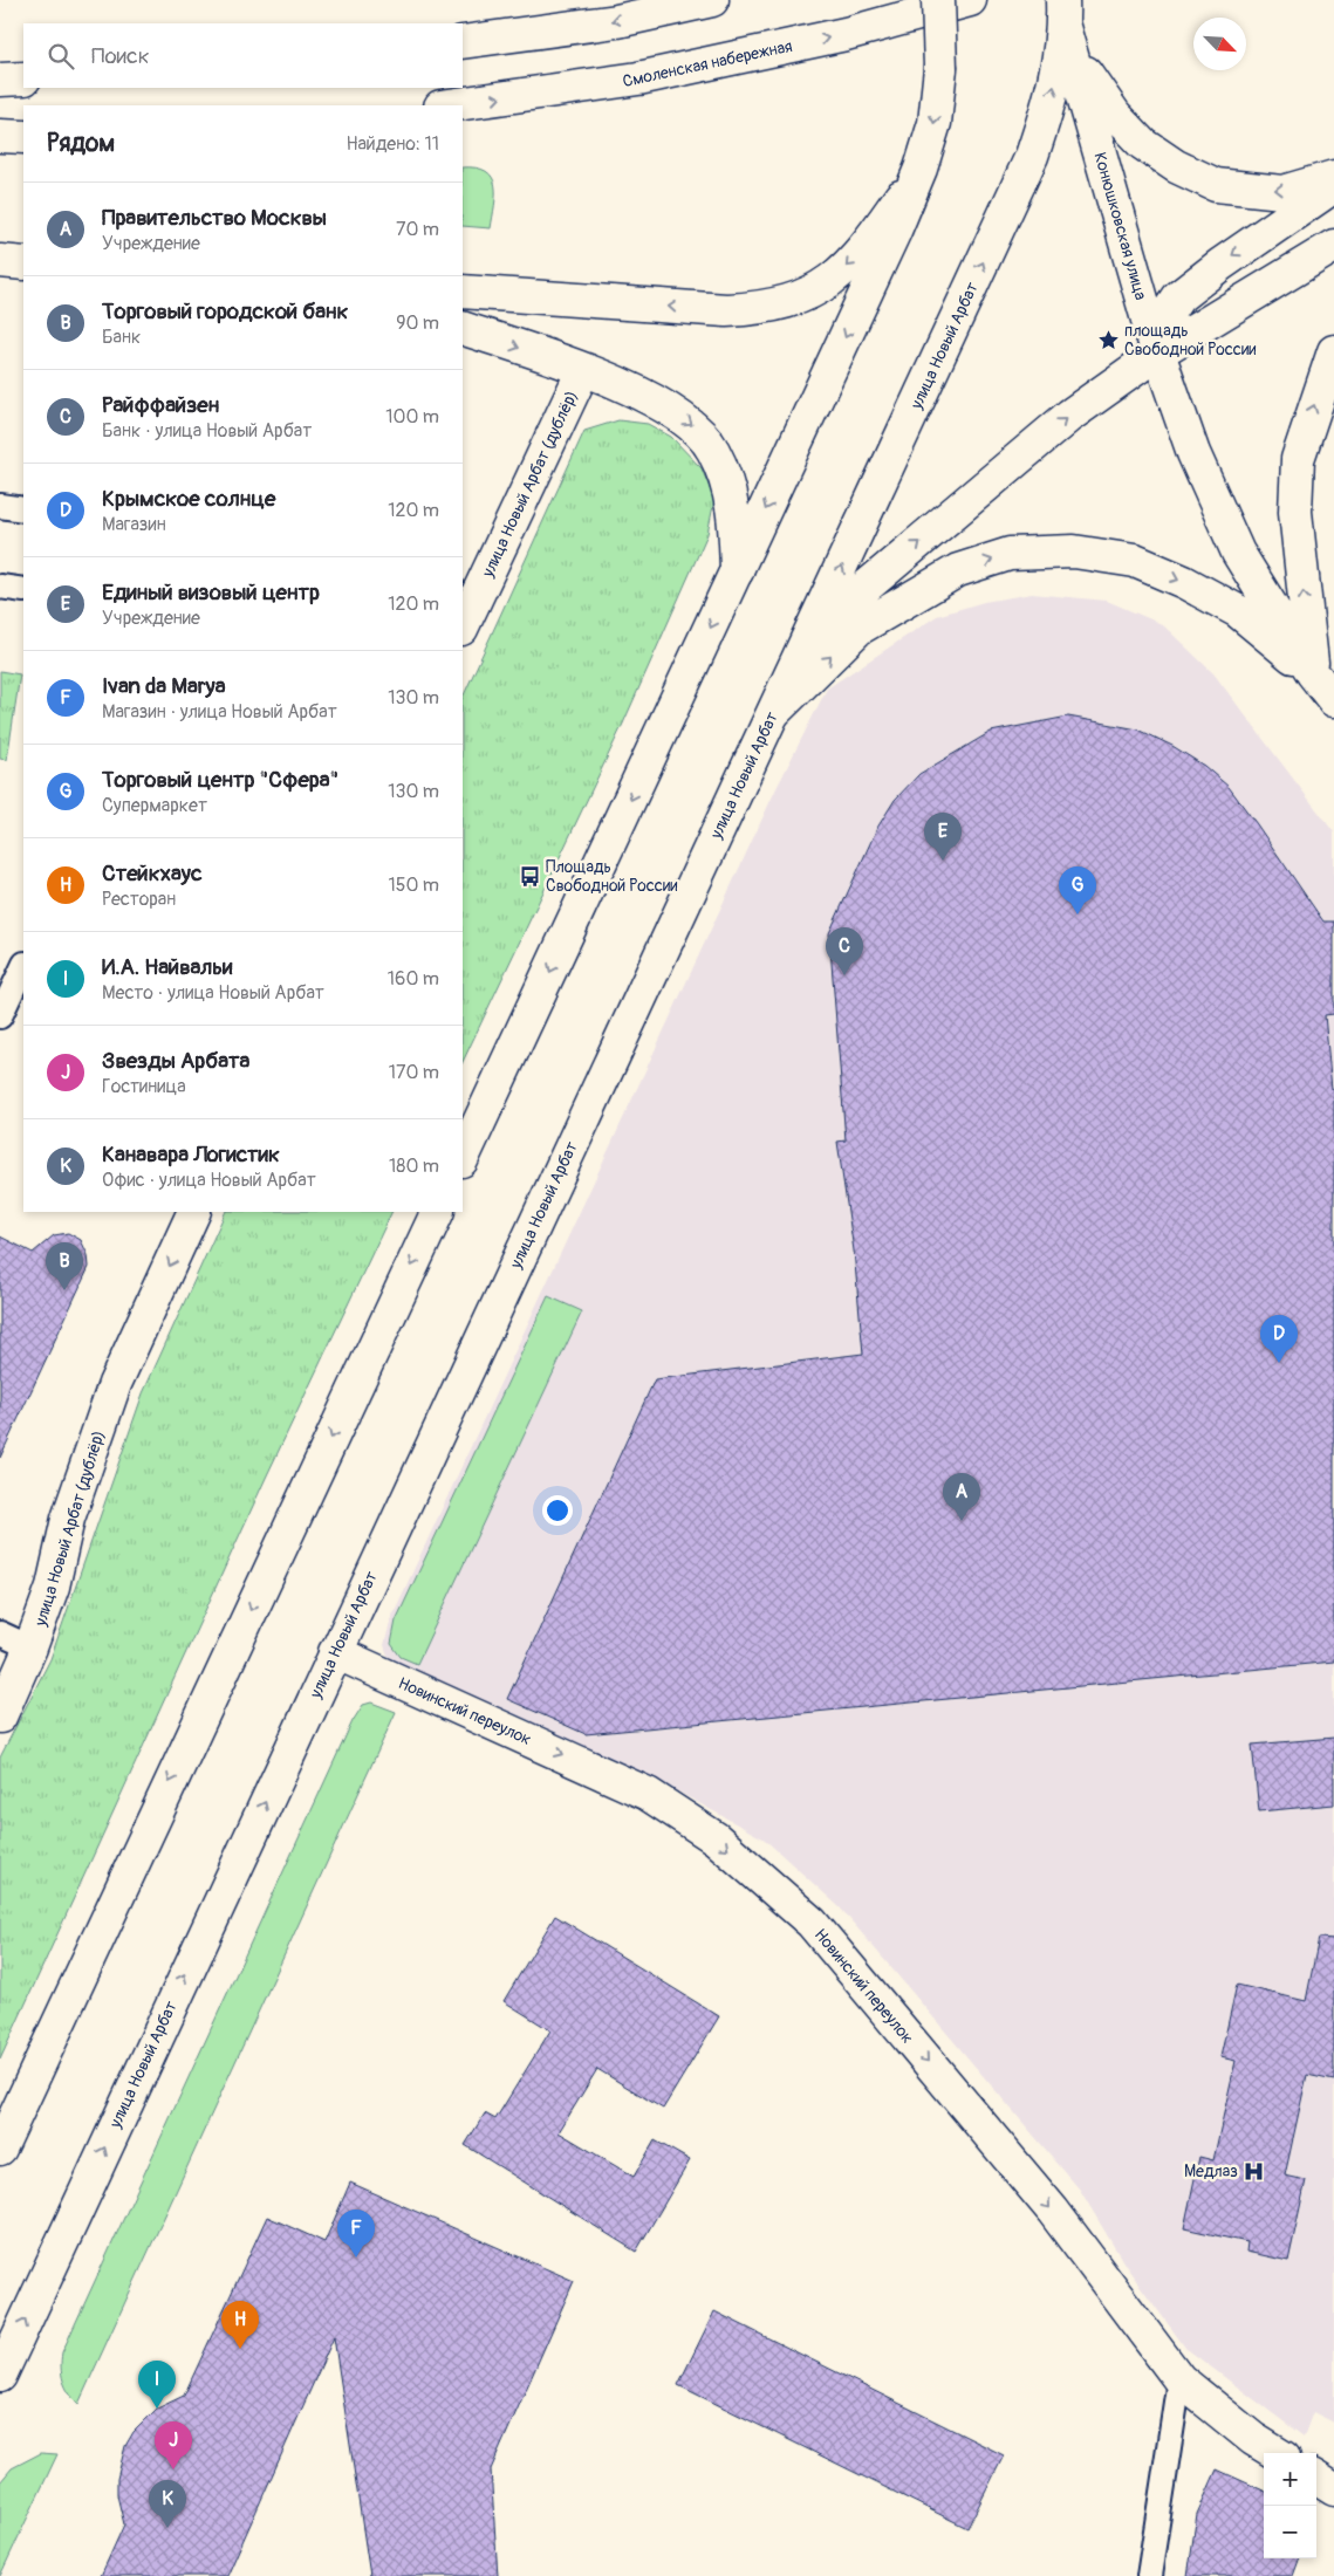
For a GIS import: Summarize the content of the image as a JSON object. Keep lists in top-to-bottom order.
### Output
{
  "streets": {
    "main road": [
      "Смоленская набережная",
      "Конюшковская улица",
      "улица Новый Арбат",
      "улица Новый Арбат (дублёр)",
      "Новинский переулок"
    ]
  },
  "crossings": [
    ["Конюшковская улица", "улица Новый Арбат"],
    ["улица Новый Арбат", "Новинский переулок"]
  ],
  "one_way": ["Новинский переулок"],
  "places": {
    "place": ["площадь Свободной России"],
    "bus stop": ["Площадь Свободной России"],
    "hospital": ["Медлаз"]
  },
  "north": "bottom right",
  "page": {
    "search": "Поиск",
    "heading": ["Рядом", "Найдено: 11"],
    "list": [
      {
        "mark": "A",
        "name": "Правительство Москвы",
        "note": "Учреждение",
        "value": "70 m"
      },
      {
        "mark": "B",
        "name": "Торговый городской банк",
        "note": "Банк",
        "value": "90 m"
      },
      {
        "mark": "C",
        "name": "Райффайзен",
        "note": "Банк · улица Новый Арбат",
        "value": "100 m"
      },
      {
        "mark": "D",
        "name": "Крымское солнце",
        "note": "Магазин",
        "value": "120 m"
      },
      {
        "mark": "E",
        "name": "Единый визовый центр",
        "note": "Учреждение",
        "value": "120 m"
      },
      {
        "mark": "F",
        "name": "Ivan da Marya",
        "note": "Магазин · улица Новый Арбат",
        "value": "130 m"
      },
      {
        "mark": "G",
        "name": "Торговый центр \"Сфера\"",
        "note": "Супермаркет",
        "value": "130 m"
      },
      {
        "mark": "H",
        "name": "Стейкхаус",
        "note": "Ресторан",
        "value": "150 m"
      },
      {
        "mark": "I",
        "name": "И.А. Найвальи",
        "note": "Место · улица Новый Арбат",
        "value": "160 m"
      },
      {
        "mark": "J",
        "name": "Звезды Арбата",
        "note": "Гостиница",
        "value": "170 m"
      },
      {
        "mark": "K",
        "name": "Канавара Логистик",
        "note": "Офис · улица Новый Арбат",
        "value": "180 m"
      }
    ],
    "pins": [
      "E",
      "G",
      "C",
      "B",
      "D",
      "A",
      "F",
      "H",
      "I",
      "J",
      "K"
    ],
    "map_buttons": ["+", "−"]
  }
}
